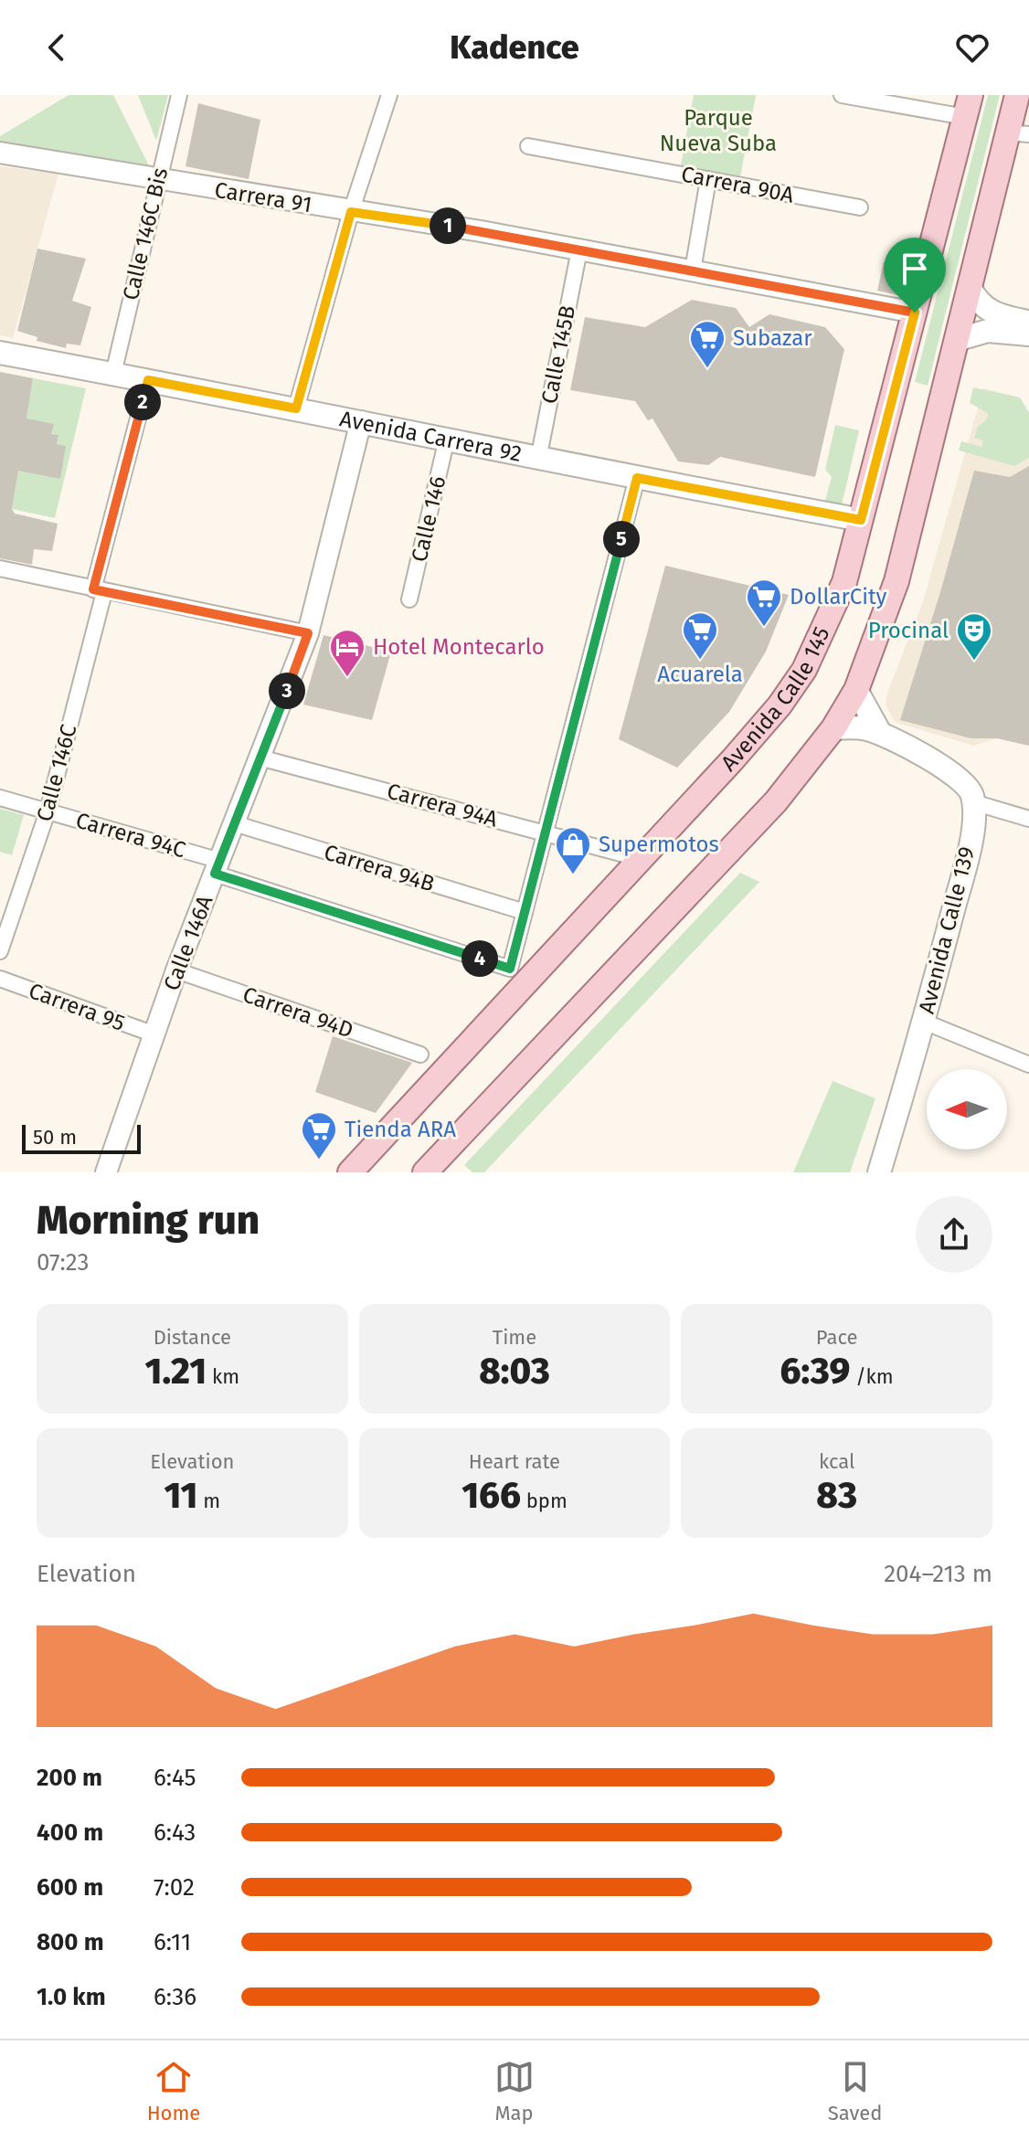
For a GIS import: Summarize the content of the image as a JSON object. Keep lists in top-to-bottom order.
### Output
{
  "streets": {
    "main road": ["Avenida Carrera 92", "Avenida Calle 145", "Avenida Calle 139"],
    "street": [
      "Carrera 90A",
      "Carrera 91",
      "Calle 146C Bis",
      "Calle 145B",
      "Calle 146",
      "Calle 146C",
      "Carrera 94A",
      "Carrera 94C",
      "Carrera 94B",
      "Calle 146A",
      "Carrera 95",
      "Carrera 94D"
    ]
  },
  "crossings": [
    ["Carrera 91", "Calle 146C Bis"],
    ["Carrera 91", "Calle 145B"],
    ["Carrera 91", "Avenida Calle 145"],
    ["Calle 146C Bis", "Avenida Carrera 92"],
    ["Calle 145B", "Avenida Carrera 92"],
    ["Avenida Carrera 92", "Calle 146"],
    ["Avenida Carrera 92", "Avenida Calle 145"],
    ["Avenida Carrera 92", "Calle 146C"],
    ["Avenida Carrera 92", "Calle 146A"],
    ["Calle 146C", "Carrera 94C"],
    ["Carrera 94A", "Calle 146A"],
    ["Carrera 94C", "Carrera 94B"],
    ["Carrera 94C", "Calle 146A"],
    ["Carrera 94B", "Calle 146A"],
    ["Calle 146A", "Carrera 95"],
    ["Calle 146A", "Carrera 94D"]
  ],
  "parks": ["Parque Nueva Suba"],
  "places": {
    "supermarket": [
      "Subazar",
      "DollarCity",
      "Acuarela",
      "Tienda ARA"
    ],
    "theatre": ["Procinal"],
    "hotel": ["Hotel Montecarlo"],
    "shop": ["Supermotos"]
  },
  "scale_bar": "50 m",
  "north": "left",
  "page": {
    "header": "Kadence",
    "pins": [
      "1",
      "2",
      "5",
      "3",
      "4"
    ],
    "scale": "50 m",
    "heading": ["Morning run", "07:23"],
    "stats": [
      ["Distance", "1.21 km"],
      ["Time", "8:03"],
      ["Pace", "6:39 /km"],
      ["Elevation", "11 m"],
      ["Heart rate", "166 bpm"],
      ["kcal", "83"]
    ],
    "chart": ["Elevation", "204–213 m"],
    "list": [
      {
        "name": "200 m",
        "note": "6:45"
      },
      {
        "name": "400 m",
        "note": "6:43"
      },
      {
        "name": "600 m",
        "note": "7:02"
      },
      {
        "name": "800 m",
        "note": "6:11"
      },
      {
        "name": "1.0 km",
        "note": "6:36"
      }
    ],
    "tabs": ["Home", "Map", "Saved"]
  }
}
